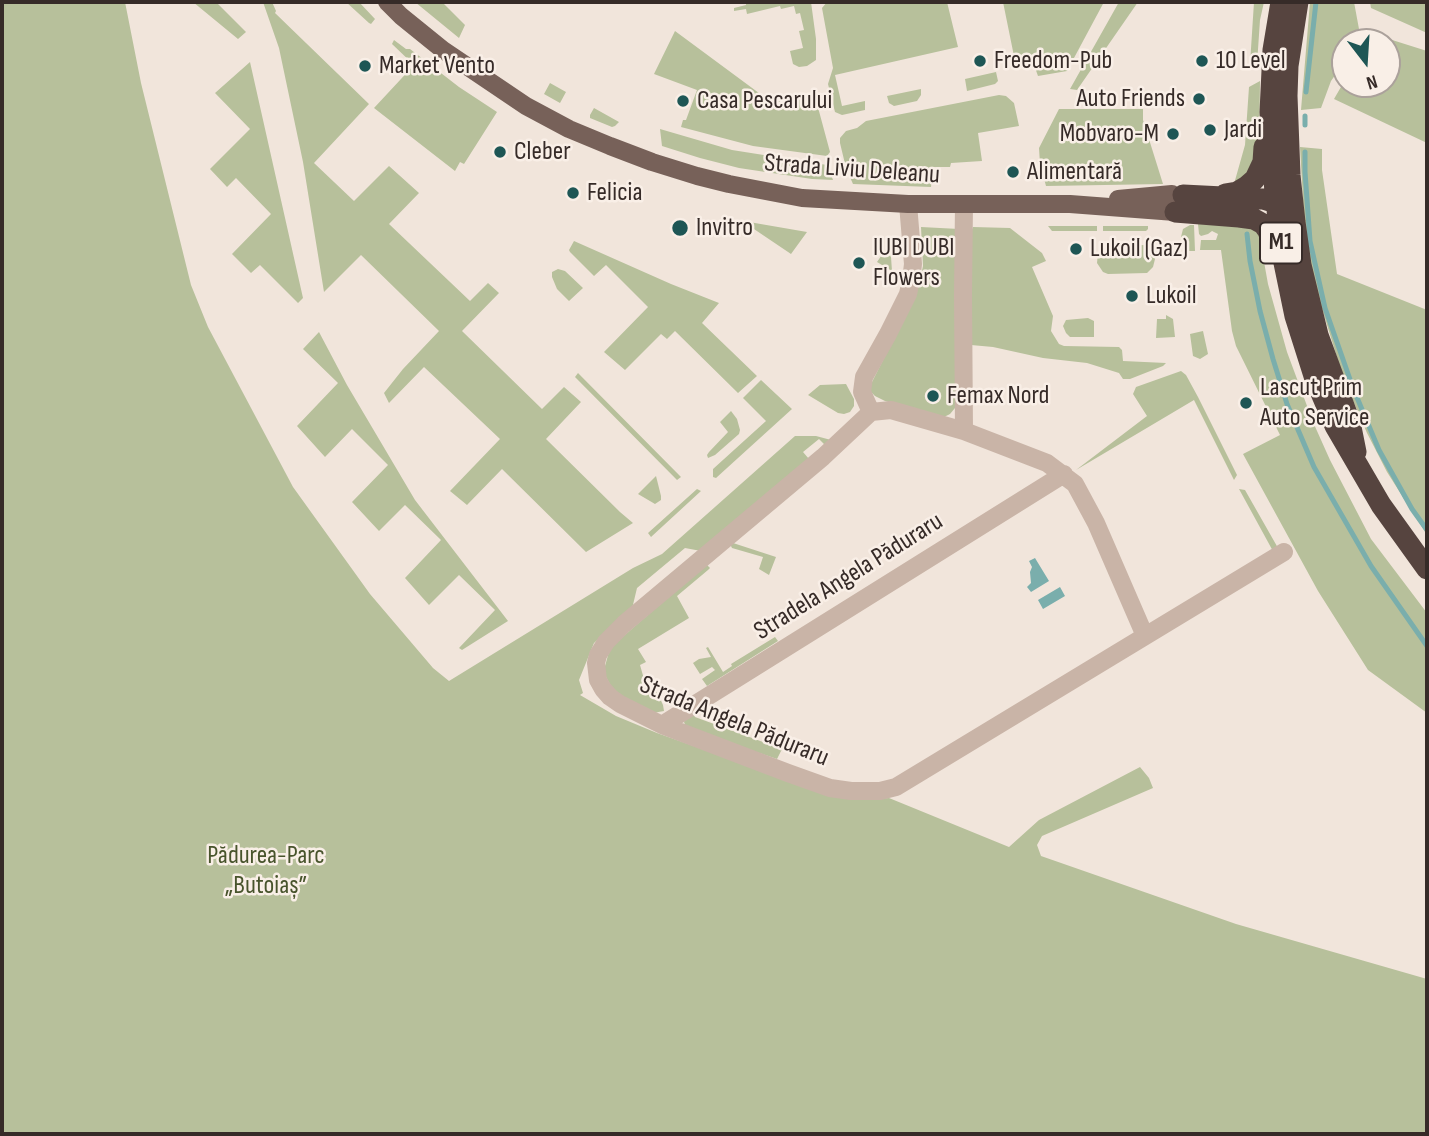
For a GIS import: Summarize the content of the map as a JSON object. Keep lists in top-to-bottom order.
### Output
{
  "streets": {
    "highway": ["M1"],
    "main road": ["Strada Liviu Deleanu"],
    "street": ["Stradela Angela Păduraru", "Strada Angela Păduraru"]
  },
  "crossings": [
    ["Strada Liviu Deleanu", "M1"],
    ["Stradela Angela Păduraru", "Strada Angela Păduraru"]
  ],
  "parks": ["Pădurea-Parc „Butoiaș”"],
  "places": [
    "Freedom-Pub",
    "10 Level",
    "Market Vento",
    "Auto Friends",
    "Casa Pescarului",
    "Jardi",
    "Mobvaro-M",
    "Cleber",
    "Alimentară",
    "Felicia",
    "Invitro",
    "Lukoil (Gaz)",
    "IUBI DUBI Flowers",
    "Lukoil",
    "Femax Nord",
    "Lascut Prim Auto Service"
  ],
  "north": "bottom"
}
